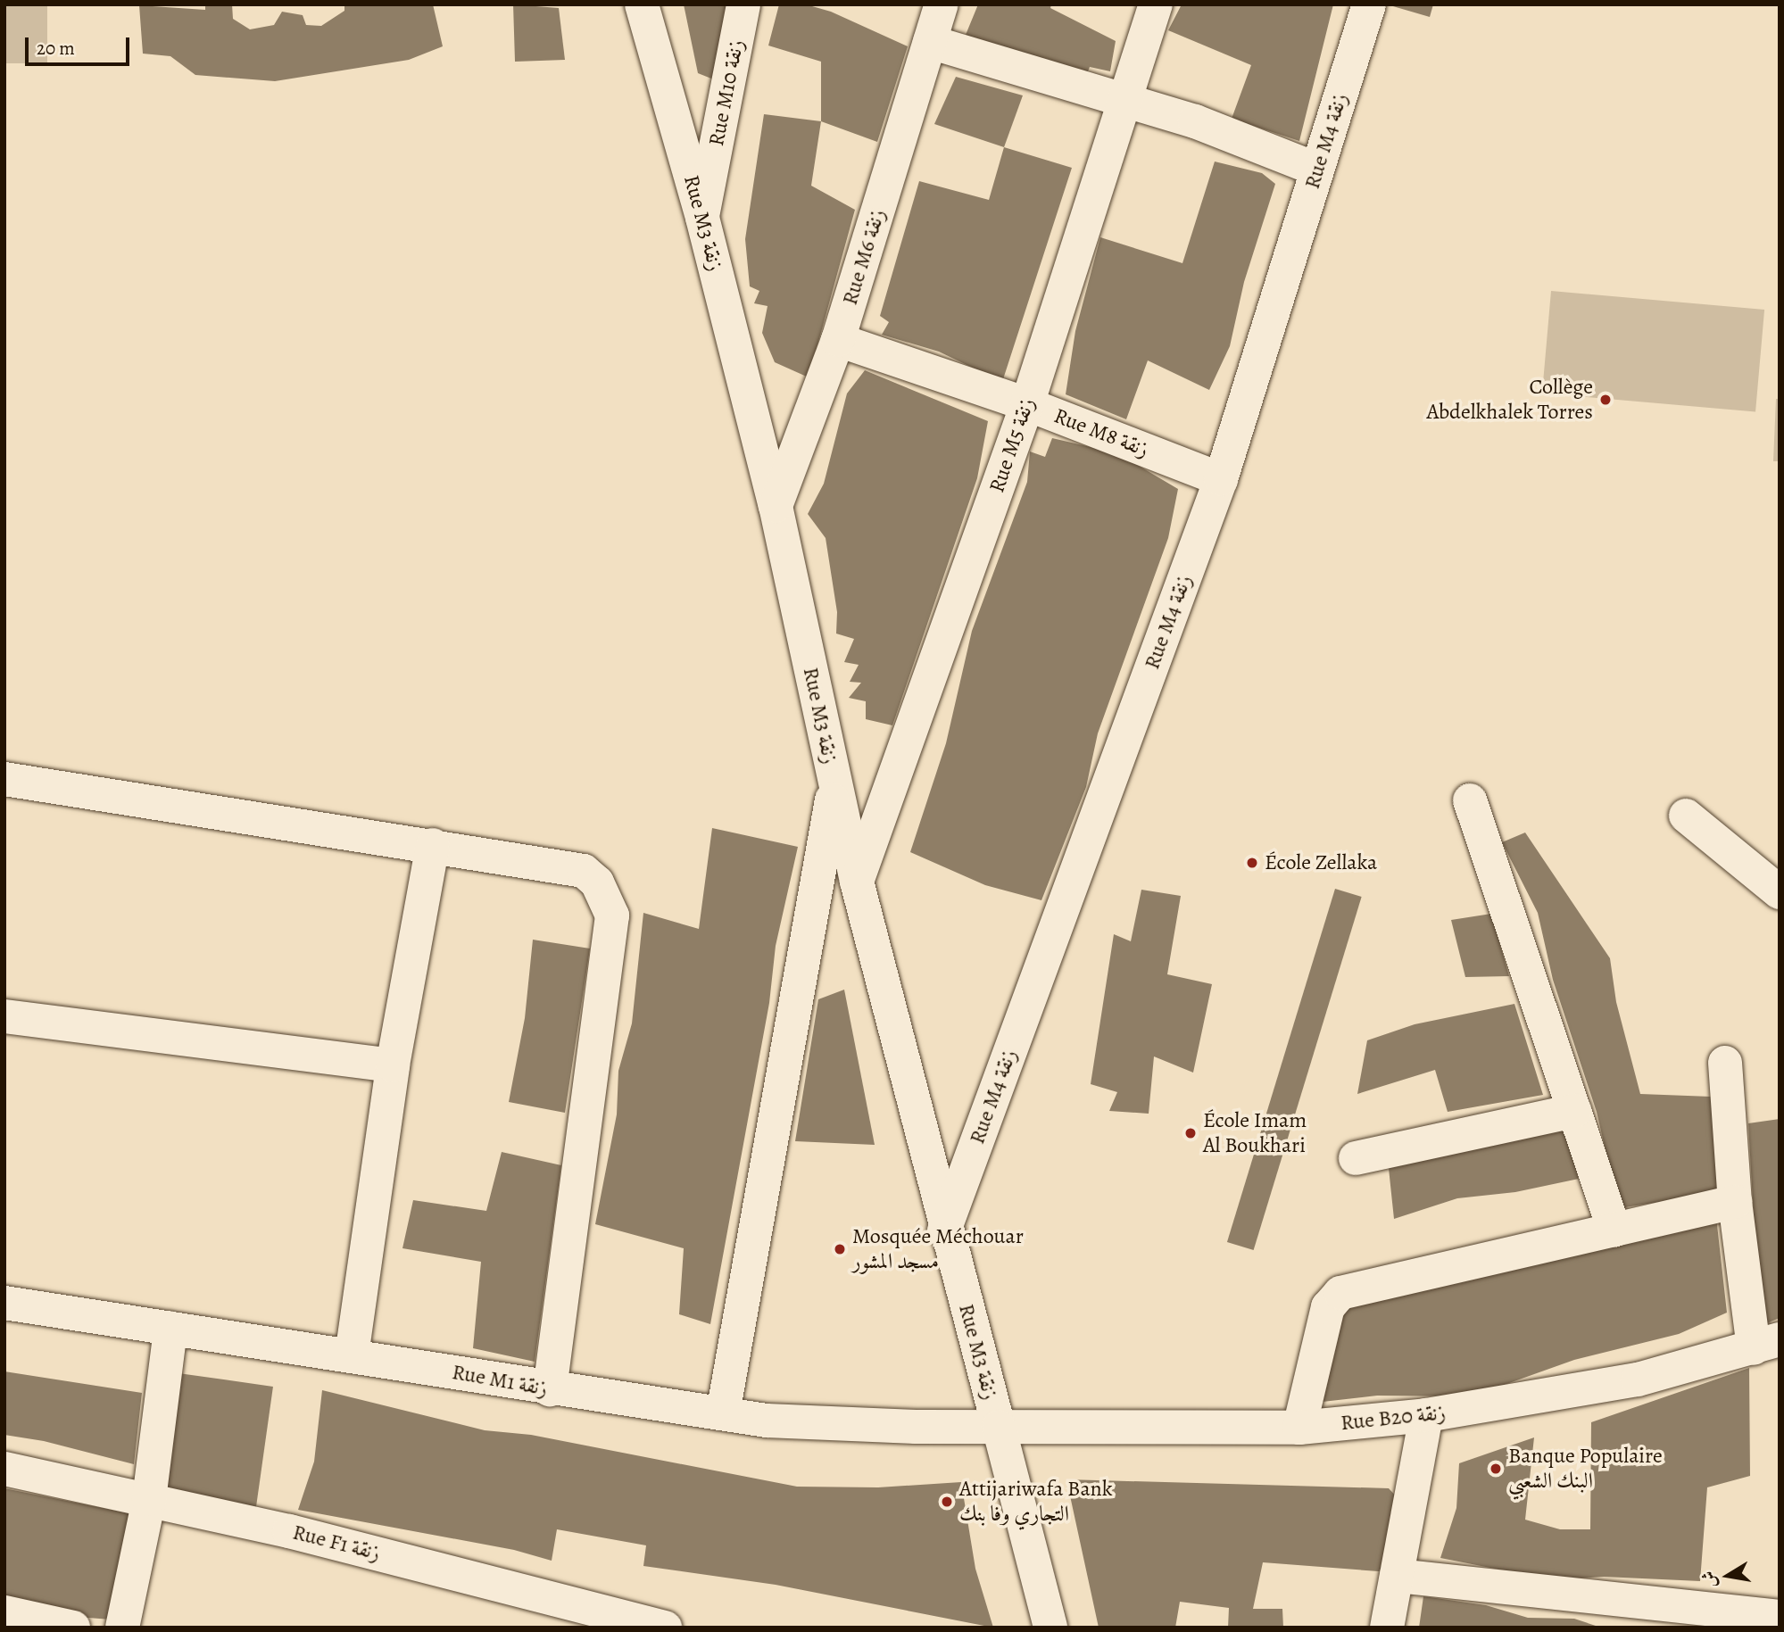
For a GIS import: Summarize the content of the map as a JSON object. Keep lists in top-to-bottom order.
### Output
{
  "streets": {
    "street": [
      "Rue M10 زنقة",
      "Rue M4 زنقة",
      "Rue M3 زنقة",
      "Rue M6 زنقة",
      "Rue M8 زنقة",
      "Rue M5 زنقة",
      "Rue M1 زنقة",
      "Rue B20 زنقة",
      "Rue F1 زنقة"
    ]
  },
  "crossings": [
    ["Rue M10 زنقة", "Rue M3 زنقة"],
    ["Rue M4 زنقة", "Rue M3 زنقة"],
    ["Rue M4 زنقة", "Rue M8 زنقة"],
    ["Rue M3 زنقة", "Rue M6 زنقة"],
    ["Rue M3 زنقة", "Rue M5 زنقة"],
    ["Rue M3 زنقة", "Rue M1 زنقة"],
    ["Rue M3 زنقة", "Rue B20 زنقة"],
    ["Rue M6 زنقة", "Rue M8 زنقة"],
    ["Rue M8 زنقة", "Rue M5 زنقة"],
    ["Rue M1 زنقة", "Rue B20 زنقة"]
  ],
  "places": [
    "Collège Abdelkhalek Torres",
    "École Zellaka",
    "École Imam Al Boukhari",
    "Mosquée Méchouar مسجد المشور",
    "Banque Populaire البنك الشعبي",
    "Attijariwafa Bank التجاري وفا بنك"
  ],
  "scale_bar": "20 m",
  "north": "left"
}
